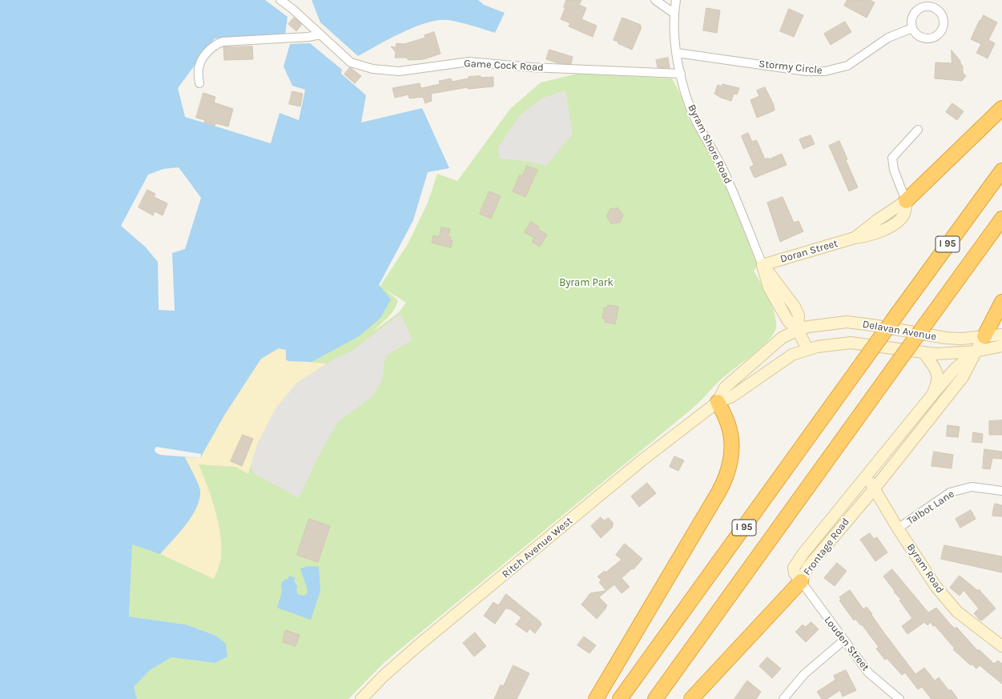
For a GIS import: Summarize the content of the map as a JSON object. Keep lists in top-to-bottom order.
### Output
{
  "streets": {
    "highway": ["I 95"],
    "main road": [
      "Byram Shore Road",
      "Doran Street",
      "Delavan Avenue",
      "Frontage Road",
      "Ritch Avenue West",
      "Byram Road"
    ],
    "street": [
      "Game Cock Road",
      "Stormy Circle",
      "Talbot Lane",
      "Louden Street"
    ]
  },
  "crossings": [
    ["Game Cock Road", "Byram Shore Road"],
    ["Stormy Circle", "Byram Shore Road"],
    ["Byram Shore Road", "Doran Street"],
    ["Byram Shore Road", "Delavan Avenue"],
    ["Byram Shore Road", "Ritch Avenue West"],
    ["Delavan Avenue", "Frontage Road"],
    ["Delavan Avenue", "Ritch Avenue West"],
    ["Talbot Lane", "Byram Road"],
    ["Frontage Road", "Byram Road"],
    ["Frontage Road", "Louden Street"]
  ],
  "parks": ["Byram Park"]
}
